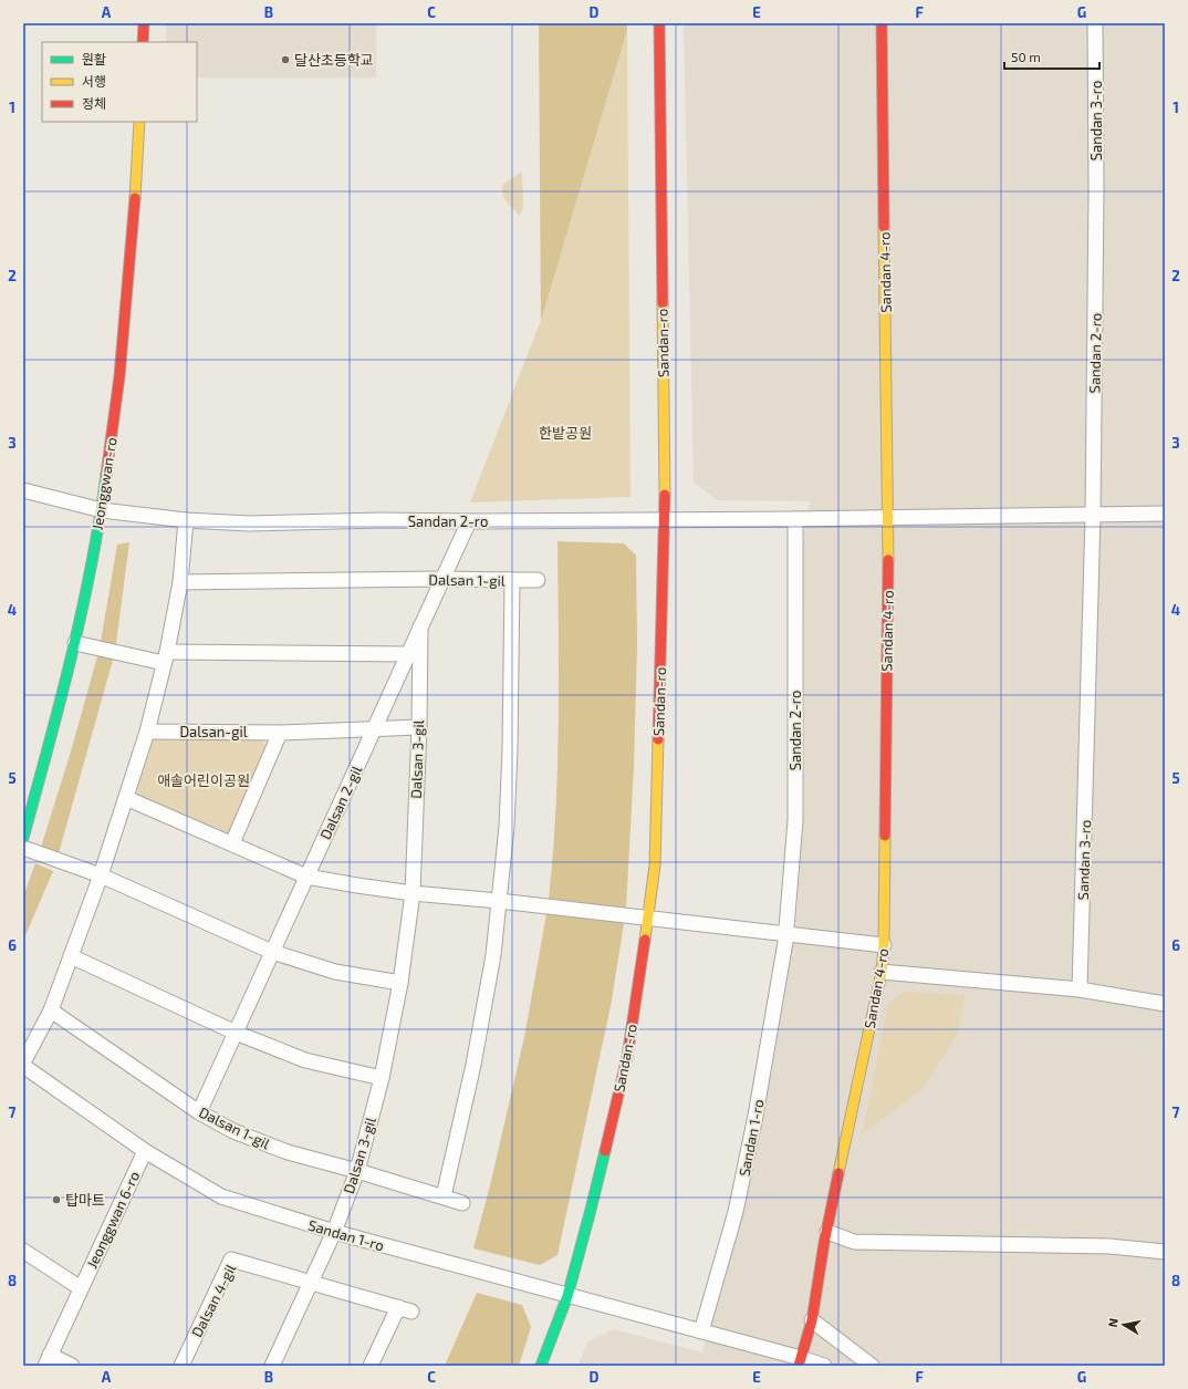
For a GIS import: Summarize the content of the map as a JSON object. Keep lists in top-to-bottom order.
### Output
{
  "streets": {
    "street": [
      "Sandan 3-ro",
      "Sandan 4-ro",
      "Sandan-ro",
      "Sandan 2-ro",
      "Jeonggwan-ro",
      "Dalsan 1-gil",
      "Dalsan-gil",
      "Dalsan 3-gil",
      "Dalsan 2-gil",
      "Sandan 1-ro",
      "Jeonggwan 6-ro",
      "Dalsan 4-gil"
    ]
  },
  "crossings": [
    ["Sandan 3-ro", "Sandan 2-ro"],
    ["Sandan 4-ro", "Sandan 2-ro"],
    ["Sandan 4-ro", "Sandan 1-ro"],
    ["Sandan-ro", "Sandan 2-ro"],
    ["Sandan-ro", "Sandan 1-ro"],
    ["Sandan 2-ro", "Jeonggwan-ro"],
    ["Sandan 2-ro", "Dalsan 2-gil"],
    ["Sandan 2-ro", "Sandan 1-ro"],
    ["Dalsan 1-gil", "Dalsan 3-gil"],
    ["Dalsan 1-gil", "Dalsan 2-gil"],
    ["Dalsan 3-gil", "Dalsan 2-gil"],
    ["Dalsan 3-gil", "Sandan 1-ro"],
    ["Dalsan 3-gil", "Dalsan 4-gil"],
    ["Sandan 1-ro", "Jeonggwan 6-ro"]
  ],
  "parks": ["한밭공원", "애솔어린이공원"],
  "places": ["달산초등학교", "탑마트"],
  "legend": ["원활", "서행", "정체"],
  "scale_bar": "50 m",
  "north": "left",
  "grid": {
    "columns": [
      "A",
      "B",
      "C",
      "D",
      "E",
      "F",
      "G"
    ],
    "rows": [
      "1",
      "2",
      "3",
      "4",
      "5",
      "6",
      "7",
      "8"
    ]
  }
}
